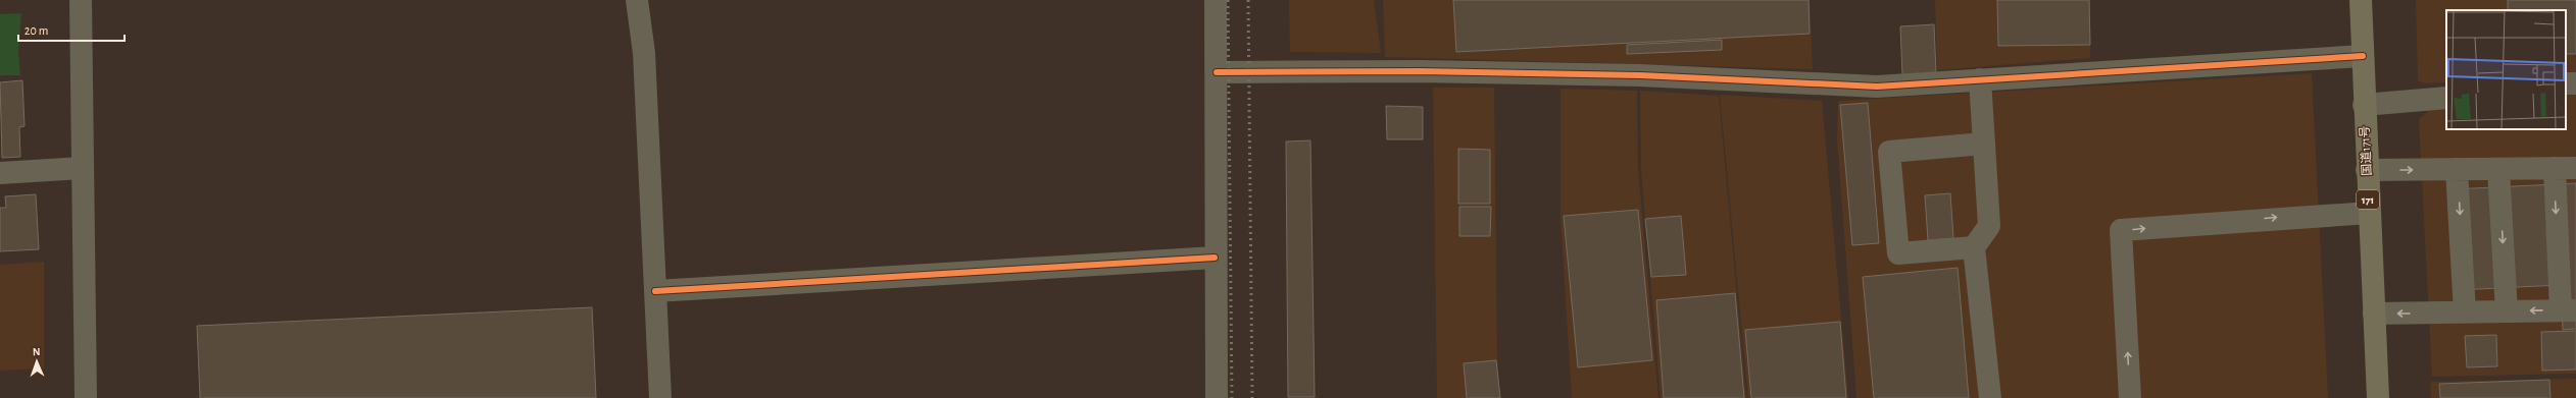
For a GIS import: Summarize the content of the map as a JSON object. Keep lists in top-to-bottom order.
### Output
{
  "streets": {
    "highway": ["国道171号", "171"]
  },
  "scale_bar": "20 m",
  "north": "top"
}
